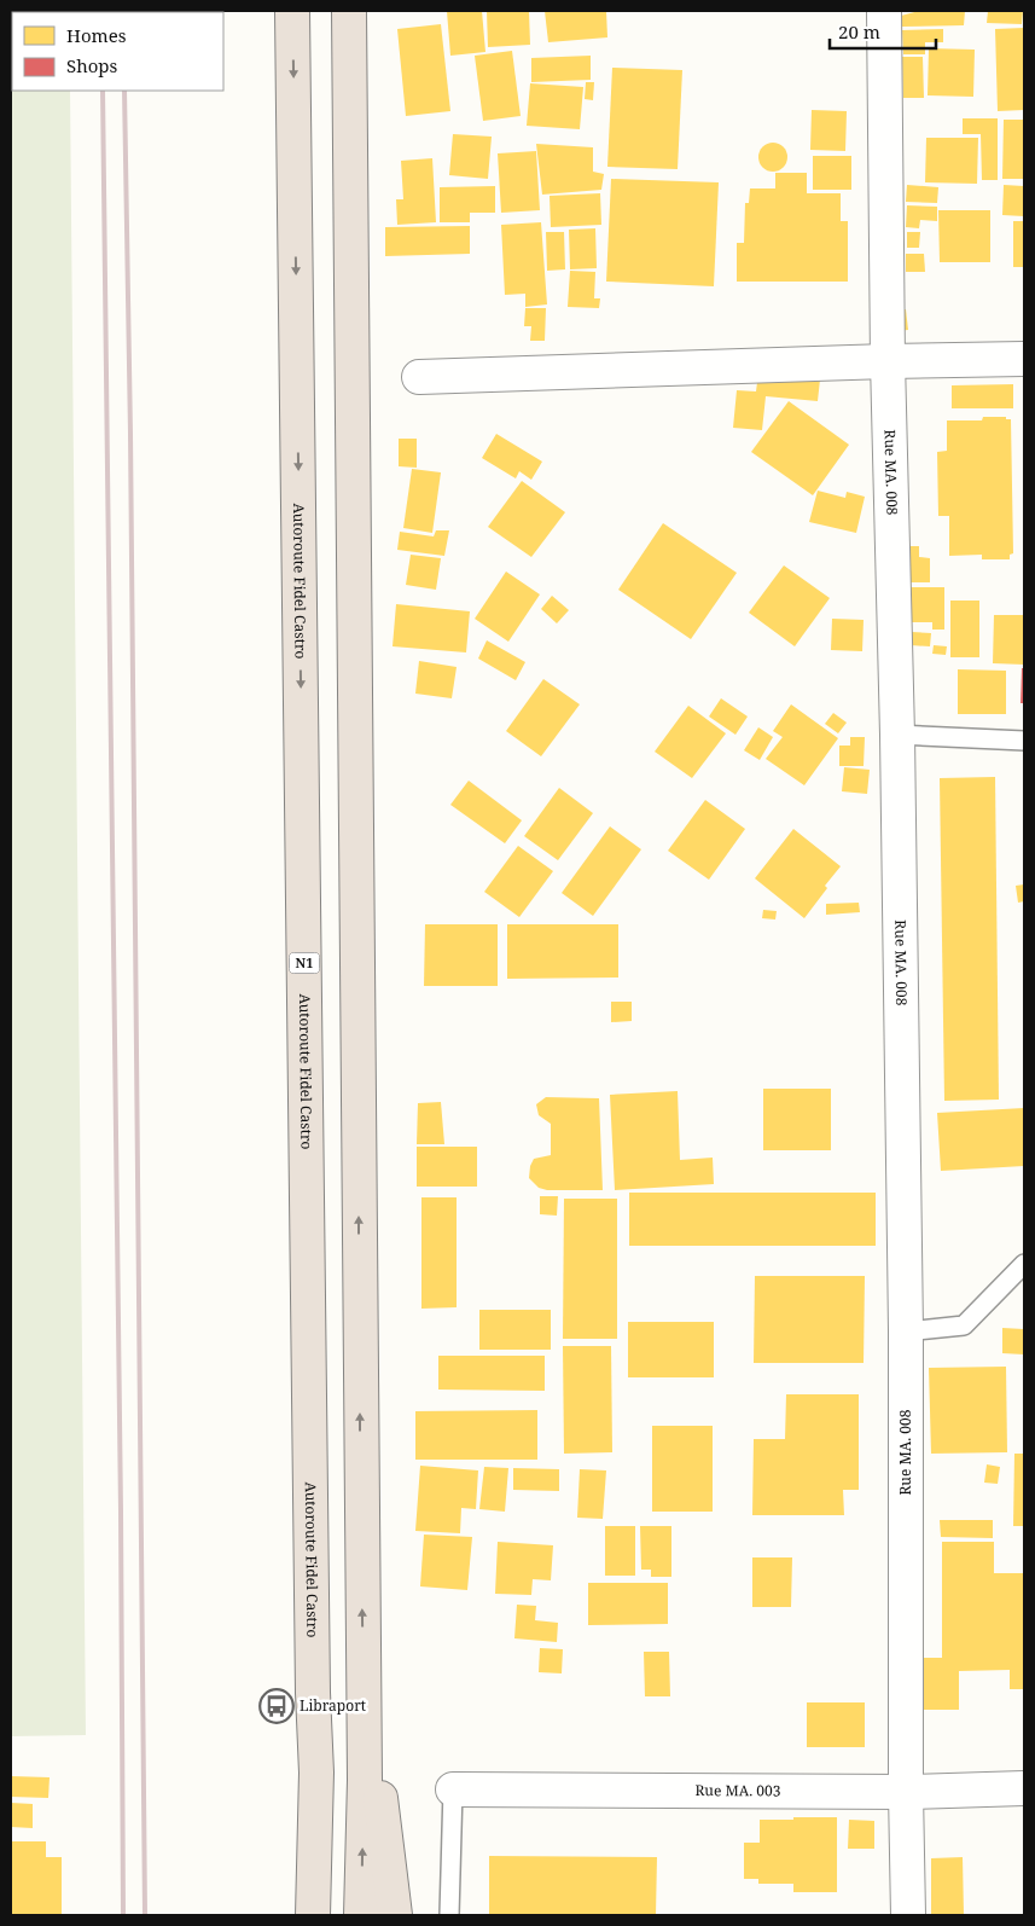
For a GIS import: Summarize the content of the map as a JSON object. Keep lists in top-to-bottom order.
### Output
{
  "streets": {
    "highway": ["Autoroute Fidel Castro", "N1"],
    "street": ["Rue MA. 008", "Rue MA. 003"]
  },
  "crossings": [
    ["Rue MA. 008", "Rue MA. 003"]
  ],
  "places": {
    "bus stop": ["Libraport"]
  },
  "legend": ["Homes", "Shops"],
  "scale_bar": "20 m"
}
